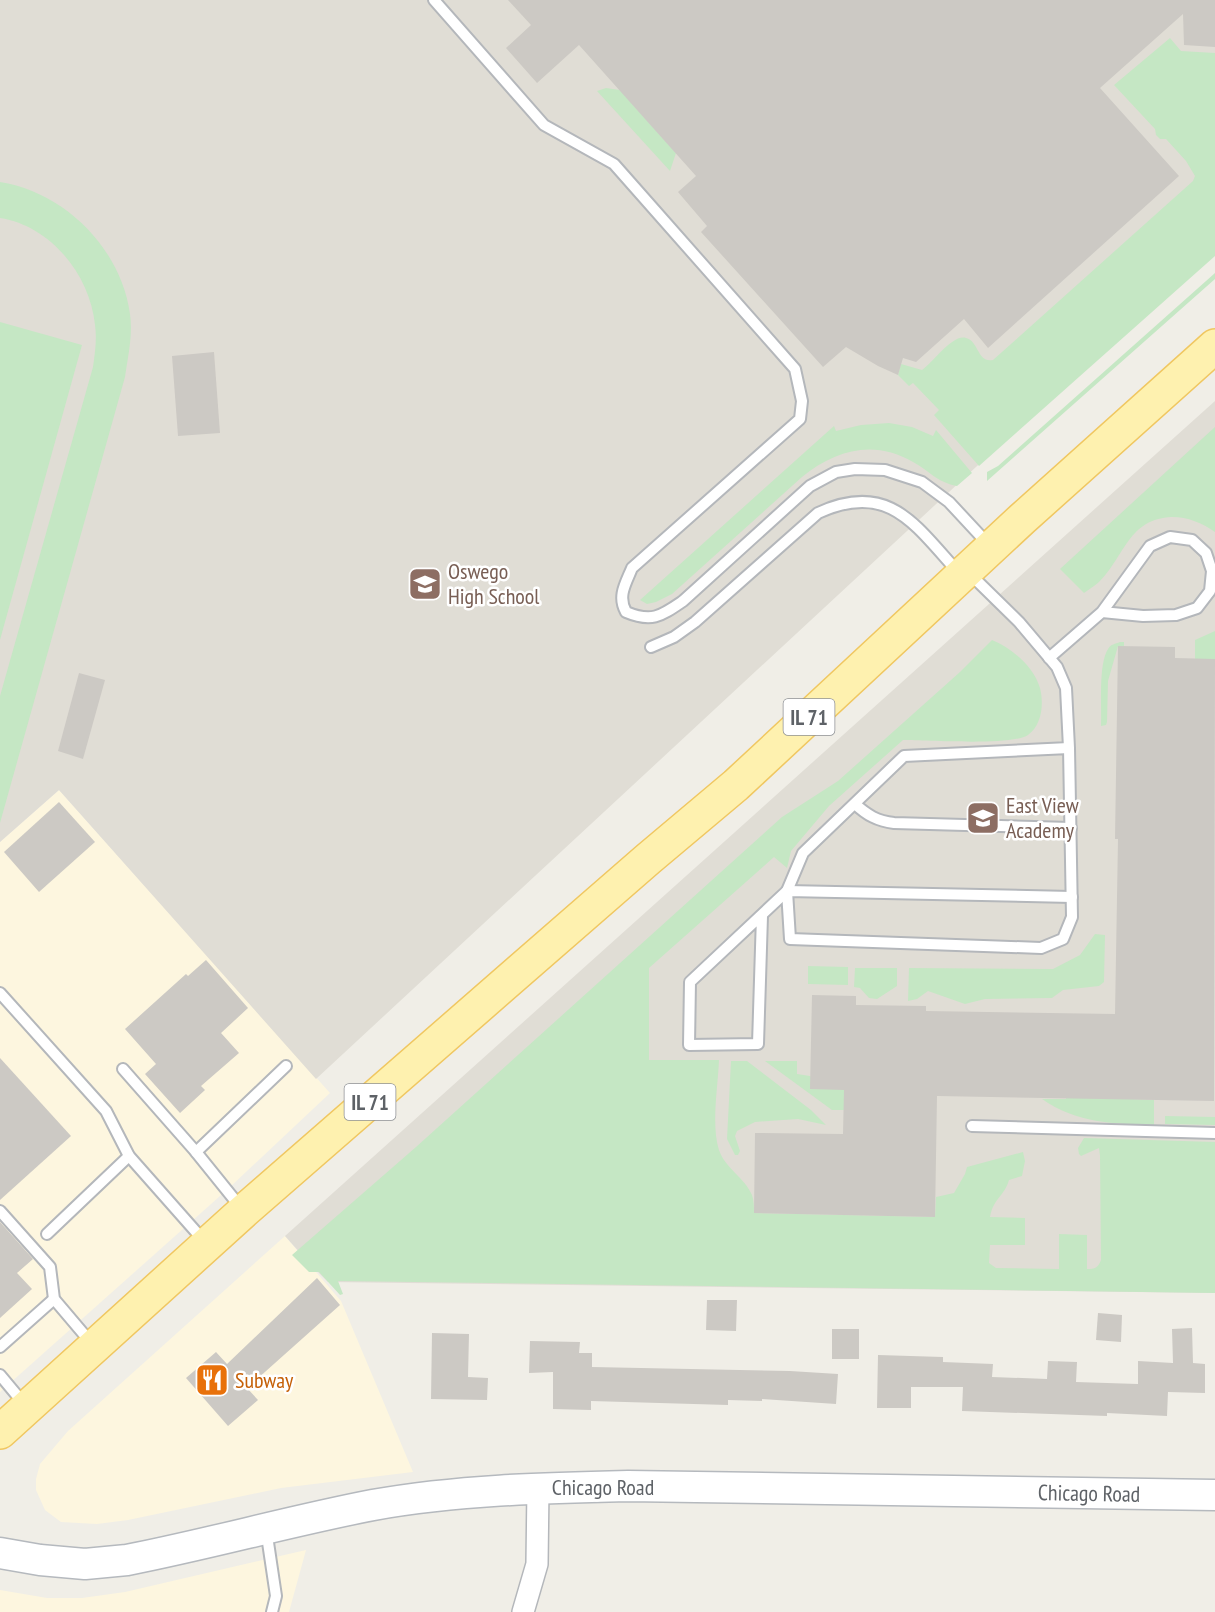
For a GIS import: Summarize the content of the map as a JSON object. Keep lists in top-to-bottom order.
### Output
{
  "streets": {
    "main road": ["IL 71", "Chicago Road"]
  },
  "places": {
    "school or university": ["Oswego High School", "East View Academy"],
    "restaurant": ["Subway"]
  }
}
